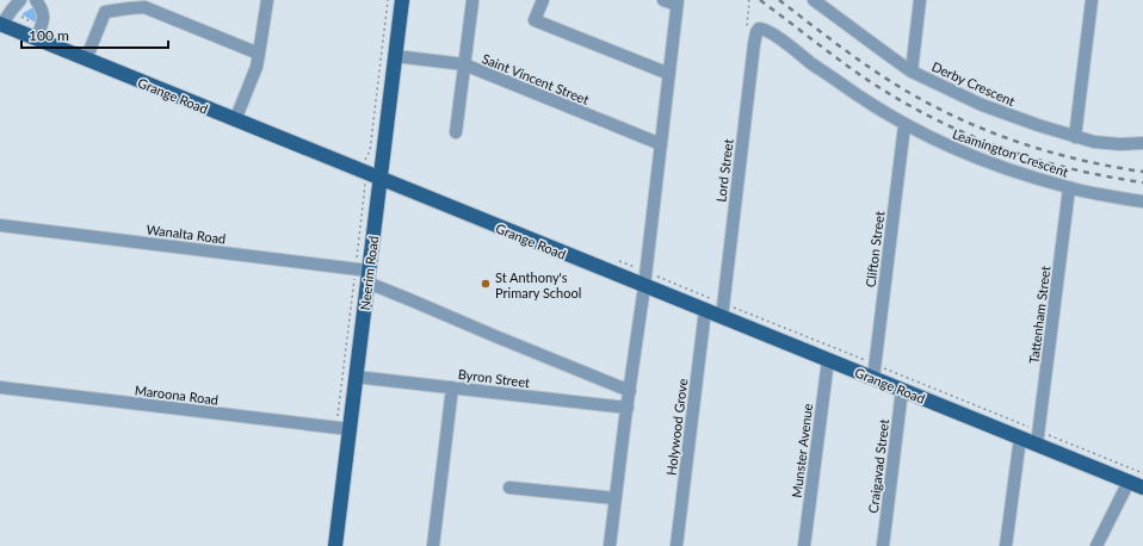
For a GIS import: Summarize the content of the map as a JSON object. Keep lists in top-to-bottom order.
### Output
{
  "streets": {
    "main road": ["Grange Road", "Neerim Road"],
    "street": [
      "Saint Vincent Street",
      "Derby Crescent",
      "Leamington Crescent",
      "Lord Street",
      "Wanalta Road",
      "Clifton Street",
      "Tattenham Street",
      "Byron Street",
      "Maroona Road",
      "Holywood Grove",
      "Munster Avenue",
      "Craigavad Street"
    ]
  },
  "crossings": [
    ["Saint Vincent Street", "Neerim Road"],
    ["Grange Road", "Lord Street"],
    ["Grange Road", "Clifton Street"],
    ["Grange Road", "Neerim Road"],
    ["Grange Road", "Tattenham Street"],
    ["Grange Road", "Holywood Grove"],
    ["Grange Road", "Munster Avenue"],
    ["Grange Road", "Craigavad Street"],
    ["Leamington Crescent", "Lord Street"],
    ["Leamington Crescent", "Clifton Street"],
    ["Leamington Crescent", "Tattenham Street"],
    ["Wanalta Road", "Neerim Road"],
    ["Neerim Road", "Byron Street"],
    ["Neerim Road", "Maroona Road"]
  ],
  "places": ["St Anthony's Primary School"],
  "scale_bar": "100 m"
}
